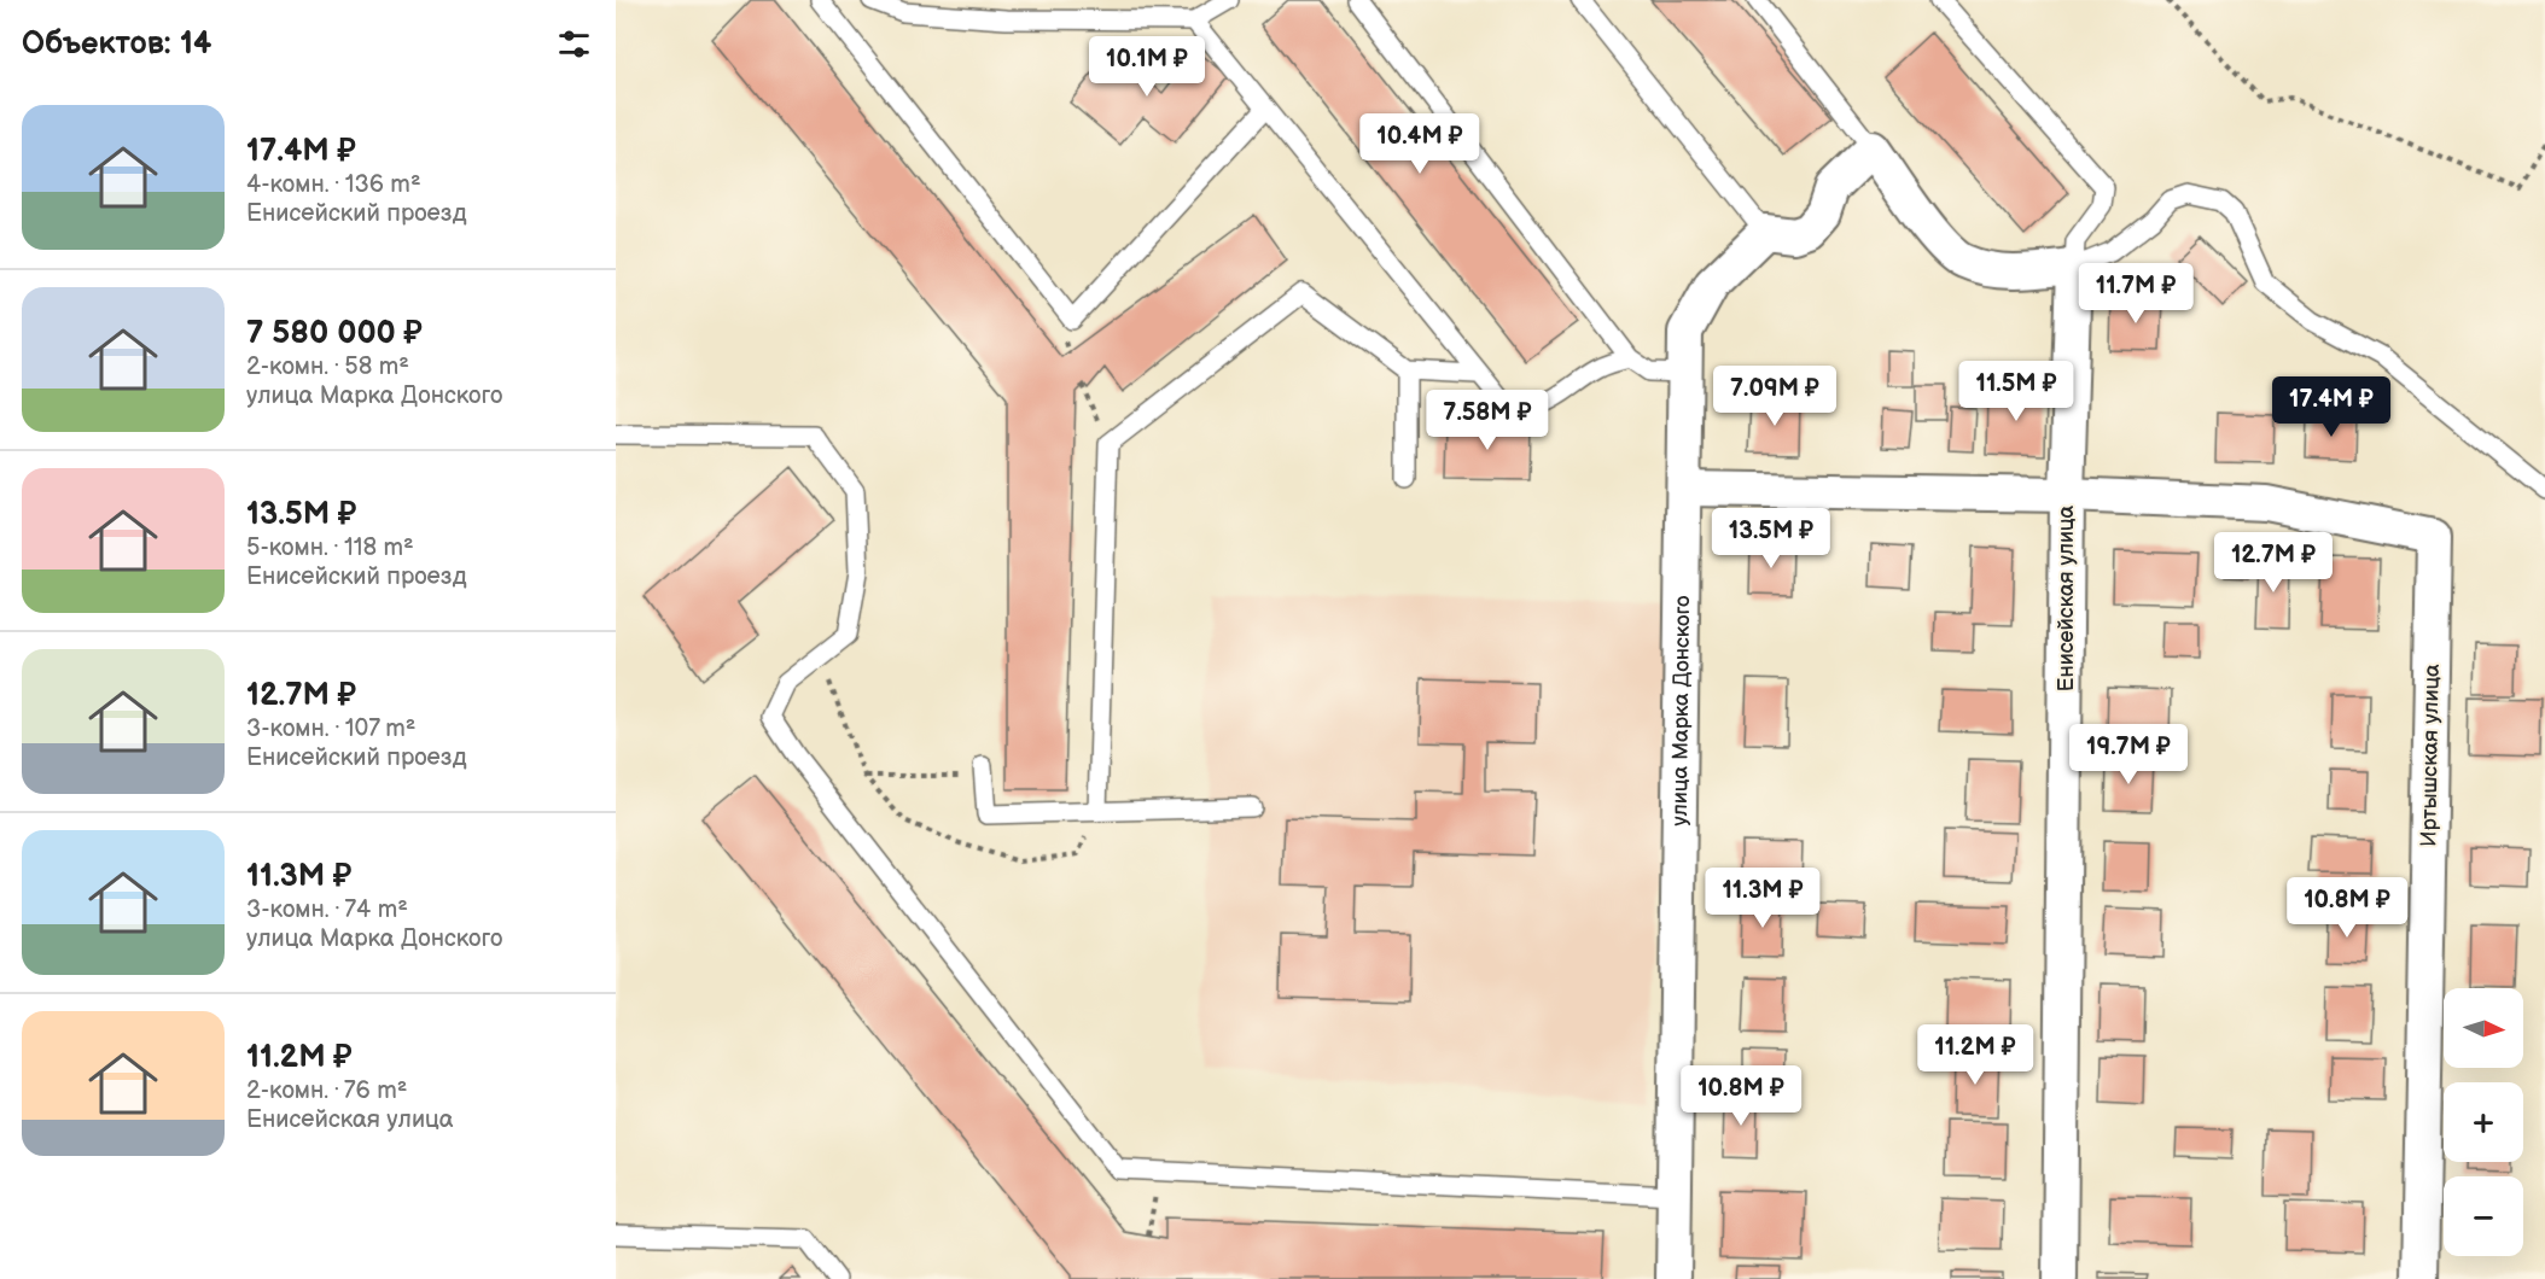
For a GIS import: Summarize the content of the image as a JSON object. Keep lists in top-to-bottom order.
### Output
{
  "streets": {
    "street": ["Енисейская улица", "улица Марка Донского", "Иртышская улица"]
  },
  "crossings": [
    ["Енисейская улица", "Иртышская улица"]
  ],
  "north": "right",
  "page": {
    "heading": "Объектов: 14",
    "price": [
      "10.1M ₽",
      "10.4M ₽",
      "11.7M ₽",
      "11.5M ₽",
      "7.09M ₽",
      "17.4M ₽",
      "7.58M ₽",
      "13.5M ₽",
      "12.7M ₽",
      "19.7M ₽",
      "11.3M ₽",
      "10.8M ₽",
      "11.2M ₽",
      "10.8M ₽"
    ],
    "list": [
      {
        "name": "17.4M ₽",
        "note": "4-комн. · 136 m² · Енисейский проезд"
      },
      {
        "name": "7 580 000 ₽",
        "note": "2-комн. · 58 m² · улица Марка Донского"
      },
      {
        "name": "13.5M ₽",
        "note": "5-комн. · 118 m² · Енисейский проезд"
      },
      {
        "name": "12.7M ₽",
        "note": "3-комн. · 107 m² · Енисейский проезд"
      },
      {
        "name": "11.3M ₽",
        "note": "3-комн. · 74 m² · улица Марка Донского"
      },
      {
        "name": "11.2M ₽",
        "note": "2-комн. · 76 m² · Енисейская улица"
      }
    ],
    "map_buttons": ["+", "−"]
  }
}
